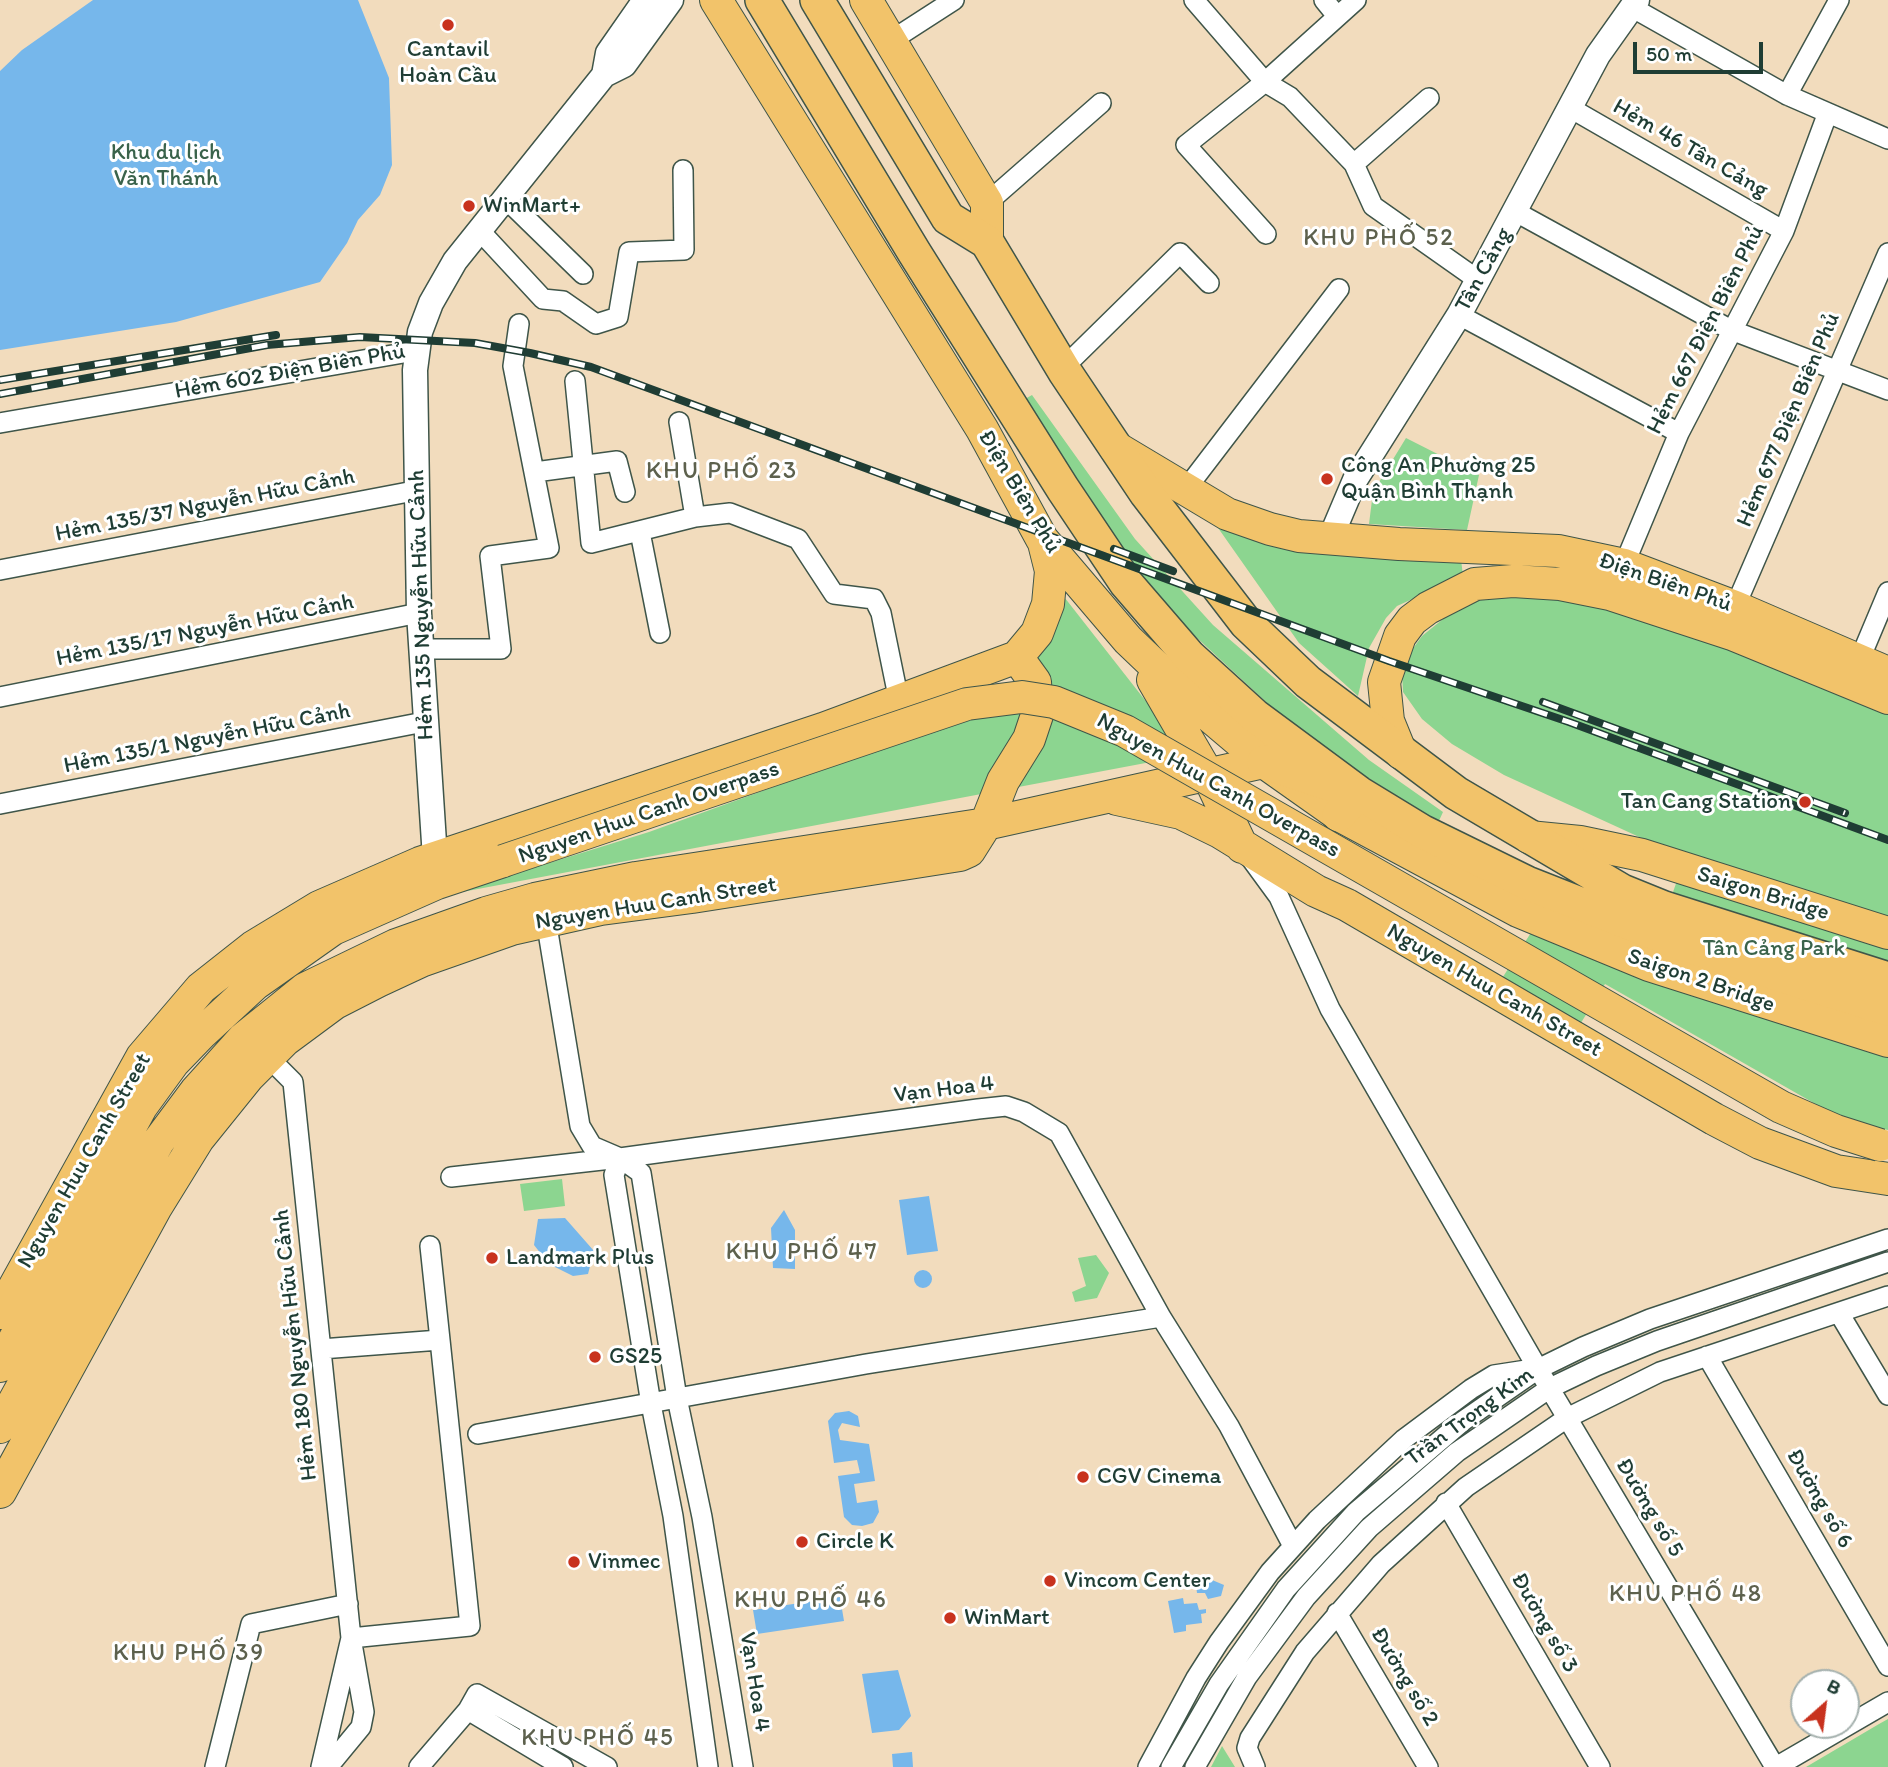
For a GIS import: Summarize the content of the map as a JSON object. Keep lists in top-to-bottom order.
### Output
{
  "streets": {
    "highway": ["Điện Biên Phủ", "Saigon Bridge"],
    "main road": ["Nguyen Huu Canh Overpass", "Nguyen Huu Canh Street", "Saigon 2 Bridge"],
    "street": [
      "Hẻm 46 Tân Cảng",
      "Tân Cảng",
      "Hẻm 667 Điện Biên Phủ",
      "Hẻm 602 Điện Biên Phủ",
      "Hẻm 677 Điện Biên Phủ",
      "Hẻm 135/37 Nguyễn Hữu Cảnh",
      "Hẻm 135 Nguyễn Hữu Cảnh",
      "Hẻm 135/17 Nguyễn Hữu Cảnh",
      "Hẻm 135/1 Nguyễn Hữu Cảnh",
      "Vạn Hoa 4",
      "Hẻm 180 Nguyễn Hữu Cảnh",
      "Trần Trọng Kim",
      "Đường số 6",
      "Đường số 5",
      "Đường số 3",
      "Đường số 2"
    ]
  },
  "crossings": [
    ["Hẻm 46 Tân Cảng", "Tân Cảng"],
    ["Hẻm 46 Tân Cảng", "Hẻm 667 Điện Biên Phủ"],
    ["Tân Cảng", "Điện Biên Phủ"],
    ["Hẻm 667 Điện Biên Phủ", "Điện Biên Phủ"],
    ["Hẻm 602 Điện Biên Phủ", "Hẻm 135 Nguyễn Hữu Cảnh"],
    ["Hẻm 677 Điện Biên Phủ", "Điện Biên Phủ"],
    ["Điện Biên Phủ", "Saigon Bridge"],
    ["Điện Biên Phủ", "Nguyen Huu Canh Street"],
    ["Điện Biên Phủ", "Saigon 2 Bridge"],
    ["Hẻm 135/37 Nguyễn Hữu Cảnh", "Hẻm 135 Nguyễn Hữu Cảnh"],
    ["Hẻm 135 Nguyễn Hữu Cảnh", "Hẻm 135/17 Nguyễn Hữu Cảnh"],
    ["Hẻm 135 Nguyễn Hữu Cảnh", "Hẻm 135/1 Nguyễn Hữu Cảnh"],
    ["Hẻm 135 Nguyễn Hữu Cảnh", "Nguyen Huu Canh Street"],
    ["Nguyen Huu Canh Overpass", "Nguyen Huu Canh Street"],
    ["Nguyen Huu Canh Street", "Hẻm 180 Nguyễn Hữu Cảnh"],
    ["Nguyen Huu Canh Street", "Đường số 5"],
    ["Vạn Hoa 4", "Trần Trọng Kim"],
    ["Trần Trọng Kim", "Đường số 5"]
  ],
  "districts": [
    "KHU PHỐ 52",
    "KHU PHỐ 23",
    "KHU PHỐ 47",
    "KHU PHỐ 48",
    "KHU PHỐ 46",
    "KHU PHỐ 39",
    "KHU PHỐ 45"
  ],
  "parks": ["Khu du lịch Văn Thánh", "Tân Cảng Park"],
  "places": [
    "Cantavil Hoàn Cầu",
    "WinMart+",
    "Công An Phường 25 Quận Bình Thạnh",
    "Tan Cang Station",
    "Landmark Plus",
    "GS25",
    "CGV Cinema",
    "Circle K",
    "Vinmec",
    "Vincom Center",
    "WinMart"
  ],
  "scale_bar": "50 m",
  "north": "top right"
}
